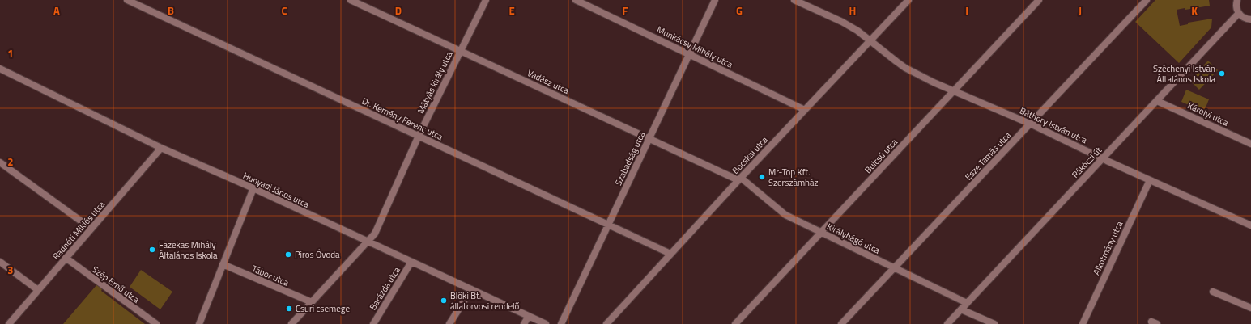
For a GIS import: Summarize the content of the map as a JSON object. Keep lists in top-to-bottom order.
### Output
{
  "streets": {
    "street": [
      "Munkácsy Mihály utca",
      "Vadász utca",
      "Mátyás király utca",
      "Károlyi utca",
      "Dr. Kemény Ferenc utca",
      "Báthory István utca",
      "Bocskai utca",
      "Bulcsú utca",
      "Esze Tamás utca",
      "Szabadság utca",
      "Rákóczi út",
      "Hunyadi János utca",
      "Radnóti Miklós utca",
      "Királyhágó utca",
      "Alkotmány utca",
      "Tábor utca",
      "Szép Ernő utca",
      "Barázda utca"
    ]
  },
  "crossings": [
    ["Munkácsy Mihály utca", "Bocskai utca"],
    ["Munkácsy Mihály utca", "Szabadság utca"],
    ["Vadász utca", "Mátyás király utca"],
    ["Vadász utca", "Bocskai utca"],
    ["Vadász utca", "Szabadság utca"],
    ["Vadász utca", "Királyhágó utca"],
    ["Mátyás király utca", "Dr. Kemény Ferenc utca"],
    ["Mátyás király utca", "Hunyadi János utca"],
    ["Károlyi utca", "Rákóczi út"],
    ["Dr. Kemény Ferenc utca", "Bocskai utca"],
    ["Dr. Kemény Ferenc utca", "Szabadság utca"],
    ["Báthory István utca", "Bocskai utca"],
    ["Báthory István utca", "Bulcsú utca"],
    ["Báthory István utca", "Esze Tamás utca"],
    ["Báthory István utca", "Rákóczi út"],
    ["Báthory István utca", "Alkotmány utca"],
    ["Bocskai utca", "Királyhágó utca"],
    ["Bulcsú utca", "Királyhágó utca"],
    ["Esze Tamás utca", "Királyhágó utca"],
    ["Rákóczi út", "Királyhágó utca"],
    ["Hunyadi János utca", "Radnóti Miklós utca"],
    ["Hunyadi János utca", "Barázda utca"],
    ["Radnóti Miklós utca", "Szép Ernő utca"]
  ],
  "places": [
    "Széchenyi István Általános Iskola",
    "Mr-Top Kft. Szerszámház",
    "Fazekas Mihály Általános Iskola",
    "Piros Óvoda",
    "Blöki Bt. állatorvosi rendelő",
    "Csuri csemege"
  ],
  "grid": {
    "columns": [
      "A",
      "B",
      "C",
      "D",
      "E",
      "F",
      "G",
      "H",
      "I",
      "J",
      "K"
    ],
    "rows": ["1", "2", "3"]
  }
}
